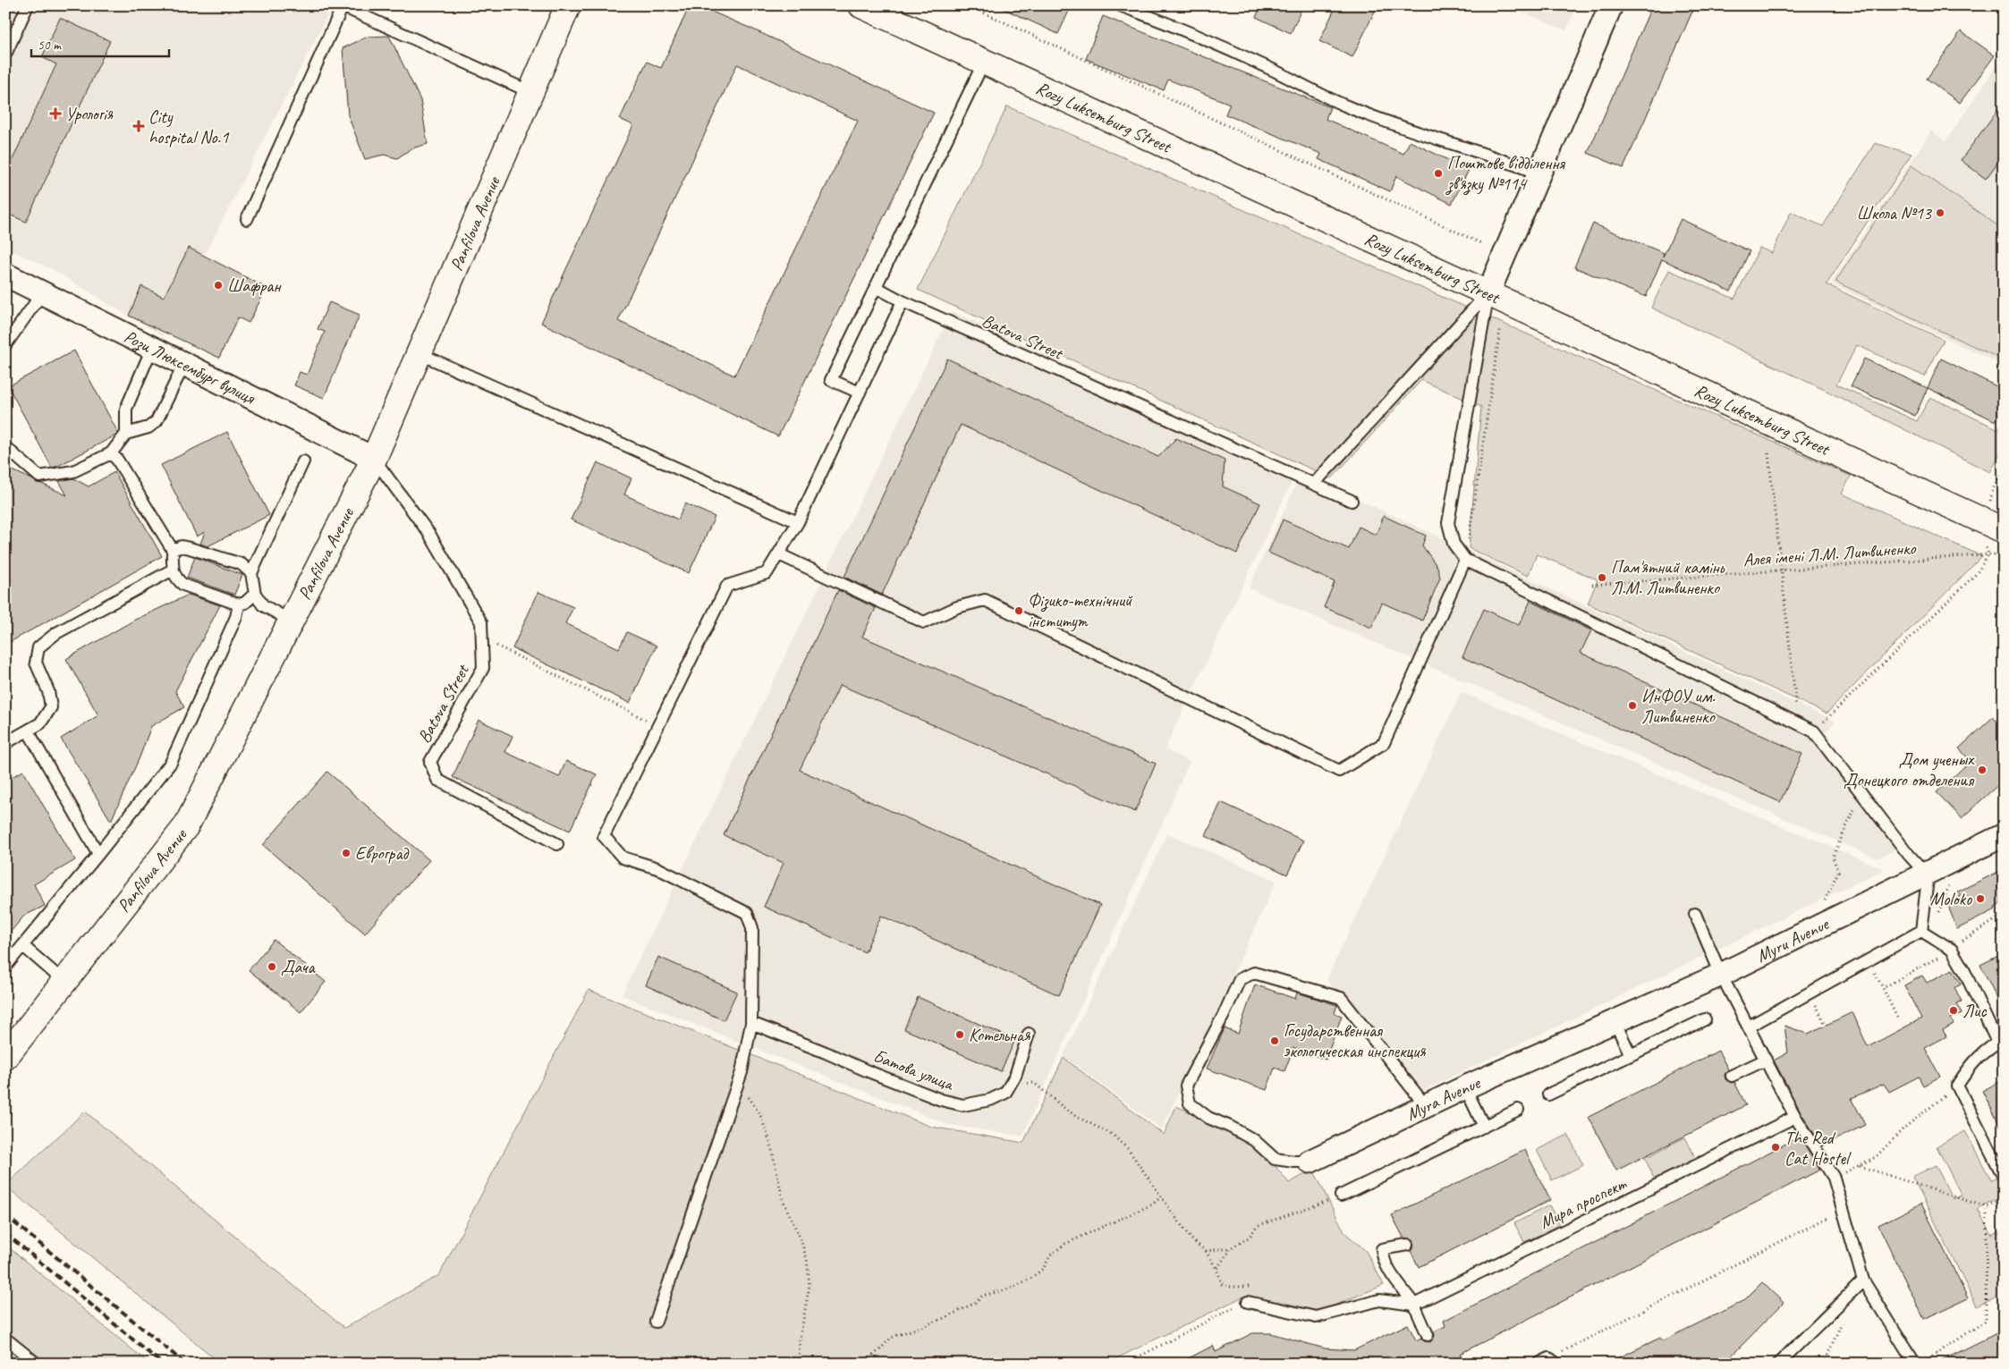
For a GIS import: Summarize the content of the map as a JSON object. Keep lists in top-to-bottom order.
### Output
{
  "streets": {
    "street": [
      "Rozy Luksemburg Street",
      "Panfilova Avenue",
      "Рози Люксембург вулиця",
      "Myru Avenue",
      "Myra Avenue"
    ],
    "lane": ["Batova Street", "Батова улица", "Мира проспект"],
    "path": ["Алея імені Л.М. Литвиненко"]
  },
  "crossings": [
    ["Panfilova Avenue", "Batova Street"],
    ["Panfilova Avenue", "Рози Люксембург вулиця"],
    ["Batova Street", "Рози Люксембург вулиця"],
    ["Myru Avenue", "Myra Avenue"]
  ],
  "places": {
    "health": ["Урологія", "City hospital No.1"],
    "other": [
      "Поштове відділення зв'язку №114",
      "Школа №13",
      "Шафран",
      "Пам'ятний камінь Л.М. Литвиненко",
      "Фізико-технічний інститут",
      "ИнФОУ им. Литвиненко",
      "Дом ученых Донецкого отделения",
      "Евроград",
      "Moloko",
      "Дача",
      "Лис",
      "Котельная",
      "Государственная экологическая инспекция",
      "The Red Cat Hostel"
    ]
  },
  "scale_bar": "50 m"
}
